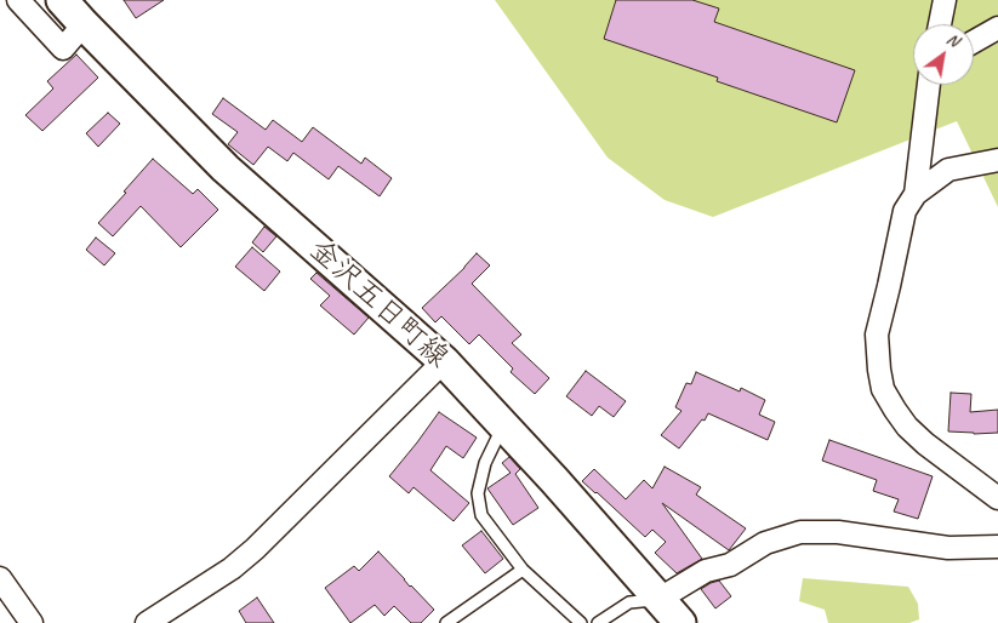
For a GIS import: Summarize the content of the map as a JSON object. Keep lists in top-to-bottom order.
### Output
{
  "streets": {
    "main road": ["金沢五日町線"]
  },
  "north": "top right"
}
